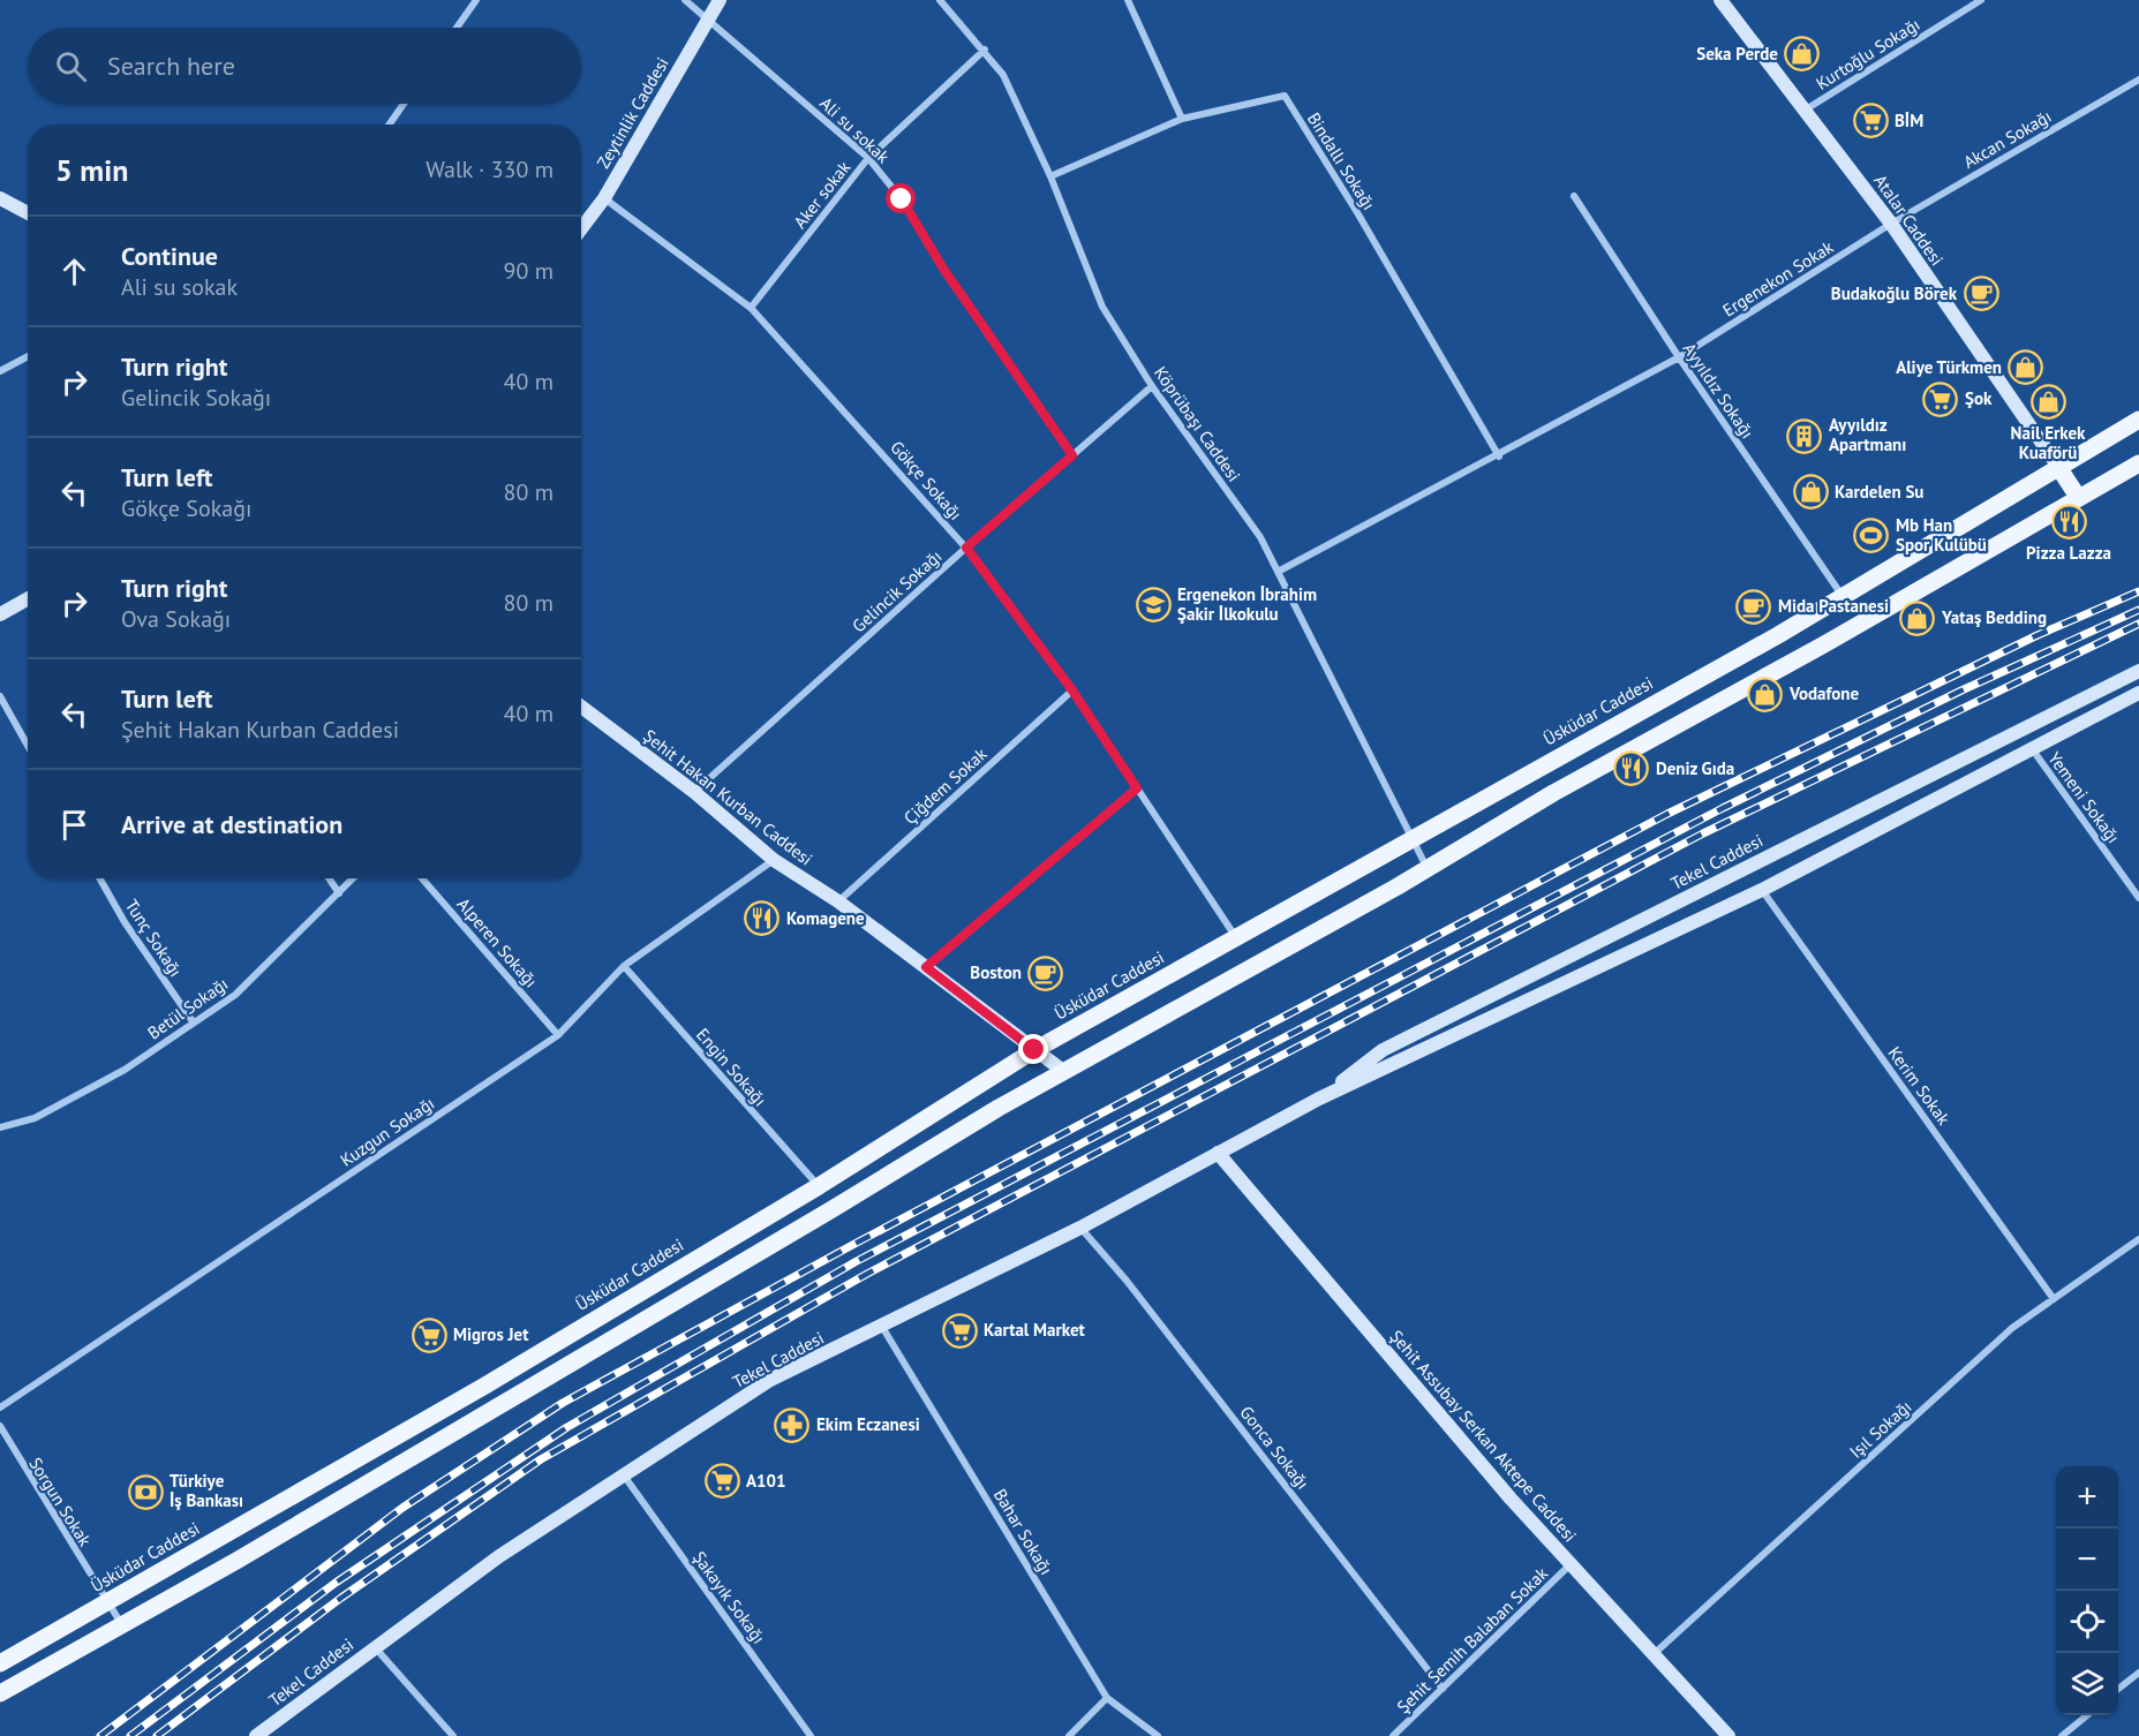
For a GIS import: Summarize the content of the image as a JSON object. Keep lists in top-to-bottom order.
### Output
{
  "streets": {
    "main road": ["Üsküdar Caddesi"],
    "street": [
      "Kurtoğlu Sokağı",
      "Zeytinlik Caddesi",
      "Ali su sokak",
      "Akcan Sokağı",
      "Bindallı Sokağı",
      "Aker sokak",
      "Atalar Caddesi",
      "Ergenekon Sokak",
      "Ayyıldız Sokağı",
      "Köprübaşı Caddesi",
      "Gökçe Sokağı",
      "Gelincik Sokağı",
      "Çiğdem Sokak",
      "Şehit Hakan Kurban Caddesi",
      "Yemeni Sokağı",
      "Tekel Caddesi",
      "Tunç Sokağı",
      "Alperen Sokağı",
      "Betül Sokağı",
      "Engin Sokağı",
      "Kerim Sokak",
      "Kuzgun Sokağı",
      "Işıl Sokağı",
      "Şehit Assubay Serkan Aktepe Caddesi",
      "Gonca Sokağı",
      "Sorgun Sokak",
      "Bahar Sokağı",
      "Şakayık Sokağı",
      "Şehit Semih Balaban Sokak"
    ]
  },
  "crossings": [
    ["Kurtoğlu Sokağı", "Atalar Caddesi"],
    ["Zeytinlik Caddesi", "Ali su sokak"],
    ["Zeytinlik Caddesi", "Gökçe Sokağı"],
    ["Ali su sokak", "Aker sokak"],
    ["Ali su sokak", "Gelincik Sokağı"],
    ["Akcan Sokağı", "Atalar Caddesi"],
    ["Akcan Sokağı", "Ergenekon Sokak"],
    ["Bindallı Sokağı", "Ergenekon Sokak"],
    ["Bindallı Sokağı", "Köprübaşı Caddesi"],
    ["Aker sokak", "Köprübaşı Caddesi"],
    ["Aker sokak", "Gökçe Sokağı"],
    ["Atalar Caddesi", "Ergenekon Sokak"],
    ["Atalar Caddesi", "Üsküdar Caddesi"],
    ["Ergenekon Sokak", "Ayyıldız Sokağı"],
    ["Ergenekon Sokak", "Köprübaşı Caddesi"],
    ["Ayyıldız Sokağı", "Üsküdar Caddesi"],
    ["Köprübaşı Caddesi", "Gelincik Sokağı"],
    ["Köprübaşı Caddesi", "Üsküdar Caddesi"],
    ["Gökçe Sokağı", "Gelincik Sokağı"],
    ["Gökçe Sokağı", "Üsküdar Caddesi"],
    ["Gökçe Sokağı", "Çiğdem Sokak"],
    ["Gelincik Sokağı", "Şehit Hakan Kurban Caddesi"],
    ["Üsküdar Caddesi", "Şehit Hakan Kurban Caddesi"],
    ["Üsküdar Caddesi", "Engin Sokağı"],
    ["Üsküdar Caddesi", "Sorgun Sokak"],
    ["Çiğdem Sokak", "Şehit Hakan Kurban Caddesi"],
    ["Şehit Hakan Kurban Caddesi", "Kuzgun Sokağı"],
    ["Yemeni Sokağı", "Tekel Caddesi"],
    ["Tekel Caddesi", "Kerim Sokak"],
    ["Tekel Caddesi", "Şehit Assubay Serkan Aktepe Caddesi"],
    ["Tekel Caddesi", "Gonca Sokağı"],
    ["Tekel Caddesi", "Bahar Sokağı"],
    ["Tekel Caddesi", "Şakayık Sokağı"],
    ["Tunç Sokağı", "Betül Sokağı"],
    ["Alperen Sokağı", "Kuzgun Sokağı"],
    ["Engin Sokağı", "Kuzgun Sokağı"],
    ["Kerim Sokak", "Işıl Sokağı"],
    ["Işıl Sokağı", "Şehit Assubay Serkan Aktepe Caddesi"],
    ["Şehit Assubay Serkan Aktepe Caddesi", "Şehit Semih Balaban Sokak"],
    ["Gonca Sokağı", "Şehit Semih Balaban Sokak"]
  ],
  "places": {
    "shop": [
      "Seka Perde",
      "Aliye Türkmen",
      "Nail Erkek Kuaförü",
      "Kardelen Su",
      "Yataş Bedding",
      "Vodafone"
    ],
    "supermarket": [
      "BİM",
      "Şok",
      "Kartal Market",
      "Migros Jet",
      "A101"
    ],
    "cafe": ["Budakoğlu Börek", "Mida Pastanesi", "Boston"],
    "building": ["Ayyıldız Apartmanı"],
    "restaurant": ["Pizza Lazza", "Deniz Gıda", "Komagene"],
    "sports": ["Mb Han Spor Kulübü"],
    "school or university": ["Ergenekon İbrahim Şakir İlkokulu"],
    "pharmacy": ["Ekim Eczanesi"],
    "bank": ["Türkiye İş Bankası"]
  },
  "page": {
    "search": "Search here",
    "heading": ["5 min", "Walk · 330 m"],
    "list": [
      ["Continue", "Ali su sokak", "90 m"],
      ["Turn right", "Gelincik Sokağı", "40 m"],
      ["Turn left", "Gökçe Sokağı", "80 m"],
      ["Turn right", "Ova Sokağı", "80 m"],
      ["Turn left", "Şehit Hakan Kurban Caddesi", "40 m"],
      "Arrive at destination"
    ],
    "map_buttons": ["+", "−"]
  }
}
